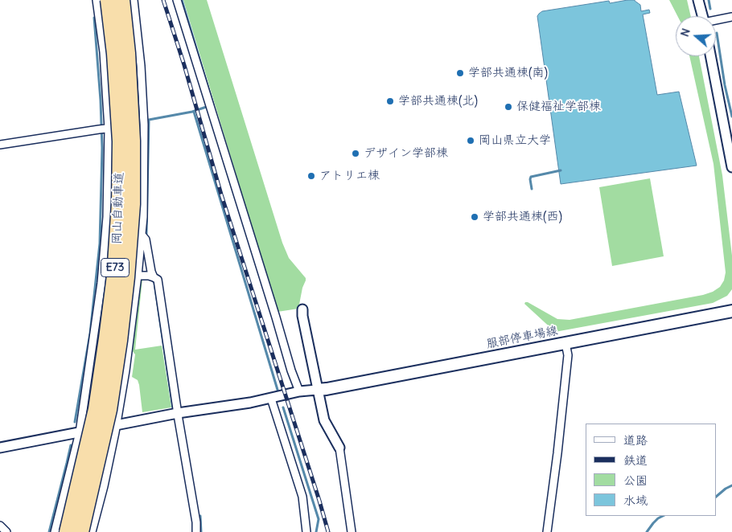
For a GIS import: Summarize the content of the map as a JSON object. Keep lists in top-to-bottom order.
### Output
{
  "streets": {
    "highway": ["岡山自動車道", "E73"],
    "main road": ["服部停車場線"]
  },
  "places": [
    "学部共通棟(南)",
    "学部共通棟(北)",
    "保健福祉学部棟",
    "岡山県立大学",
    "デザイン学部棟",
    "アトリエ棟",
    "学部共通棟(西)"
  ],
  "legend": [
    "道路",
    "鉄道",
    "公園",
    "水域"
  ],
  "north": "left"
}
